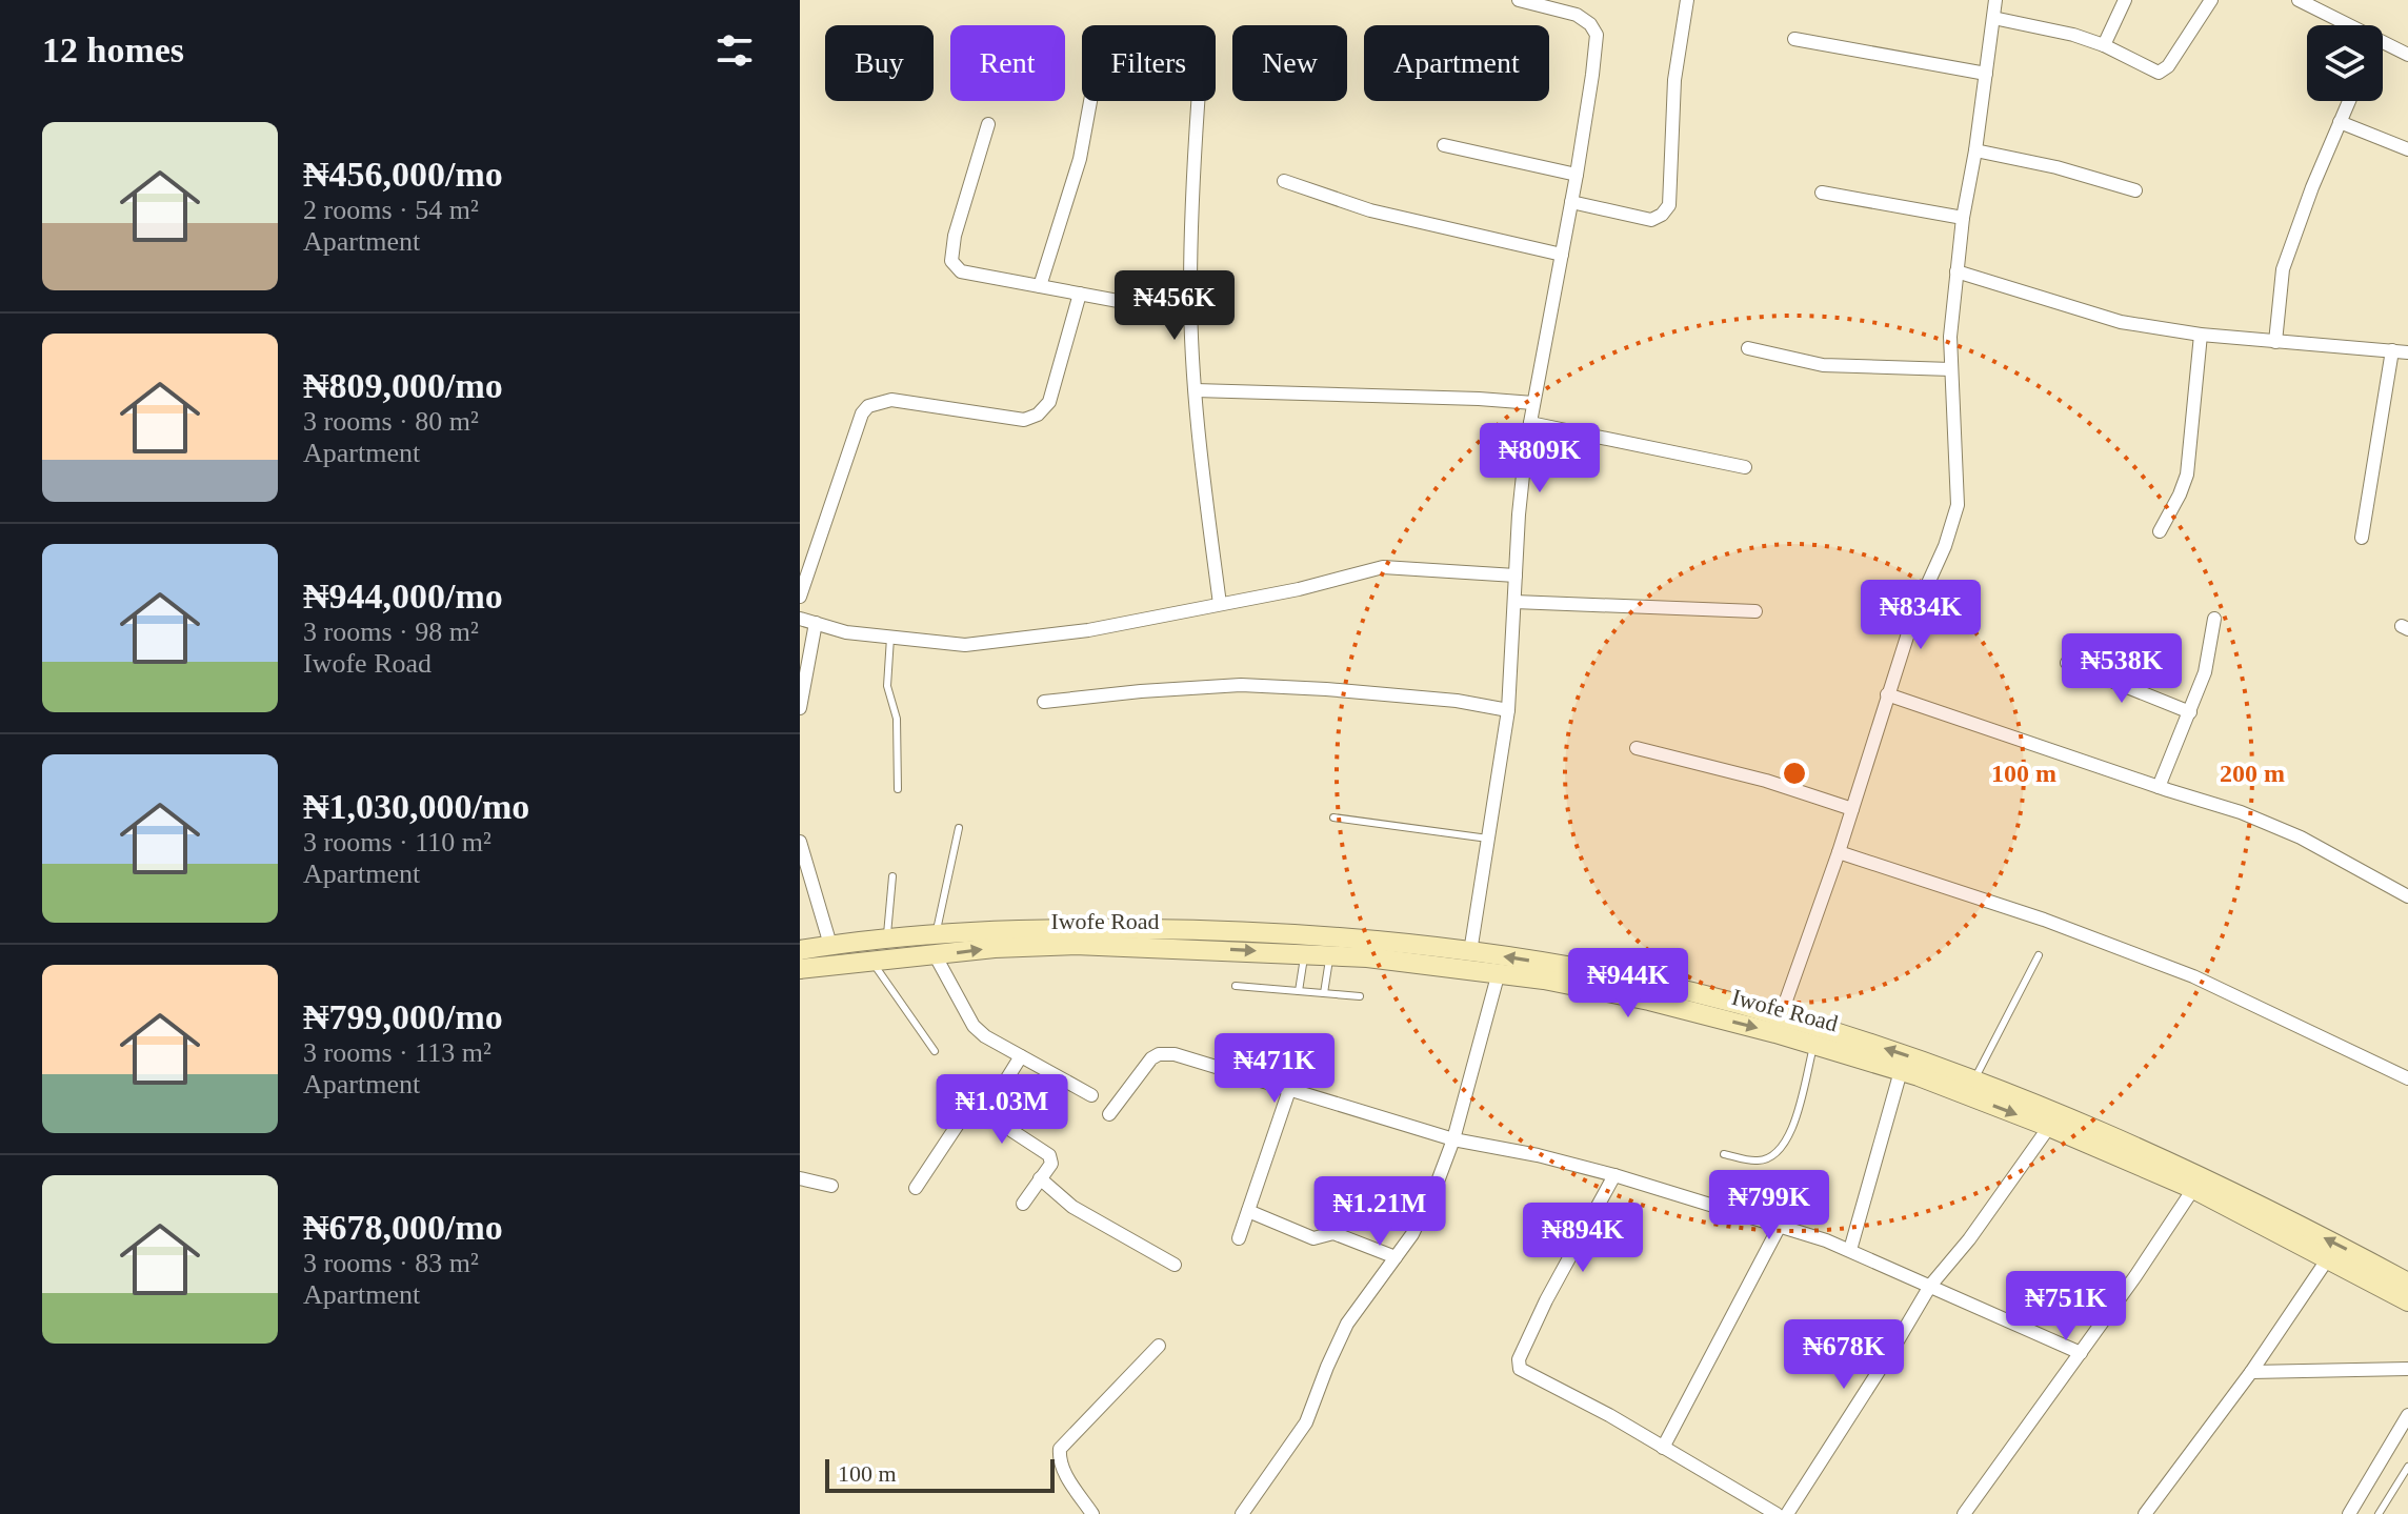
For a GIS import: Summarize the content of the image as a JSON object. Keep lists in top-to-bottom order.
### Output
{
  "streets": {
    "street": ["Iwofe Road"]
  },
  "scale_bar": "100 m",
  "page": {
    "heading": "12 homes",
    "chip": [
      "Buy",
      "Rent",
      "Filters",
      "New",
      "Apartment"
    ],
    "list": [
      {
        "name": "₦456,000/mo",
        "note": "2 rooms · 54 m² · Apartment"
      },
      {
        "name": "₦809,000/mo",
        "note": "3 rooms · 80 m² · Apartment"
      },
      {
        "name": "₦944,000/mo",
        "note": "3 rooms · 98 m² · Iwofe Road"
      },
      {
        "name": "₦1,030,000/mo",
        "note": "3 rooms · 110 m² · Apartment"
      },
      {
        "name": "₦799,000/mo",
        "note": "3 rooms · 113 m² · Apartment"
      },
      {
        "name": "₦678,000/mo",
        "note": "3 rooms · 83 m² · Apartment"
      }
    ],
    "price": [
      "₦456K",
      "₦809K",
      "₦834K",
      "₦538K",
      "₦944K",
      "₦471K",
      "₦1.03M",
      "₦799K",
      "₦1.21M",
      "₦894K",
      "₦751K",
      "₦678K"
    ],
    "scale": "100 m"
  },
  "rings": ["100 m", "200 m"]
}
